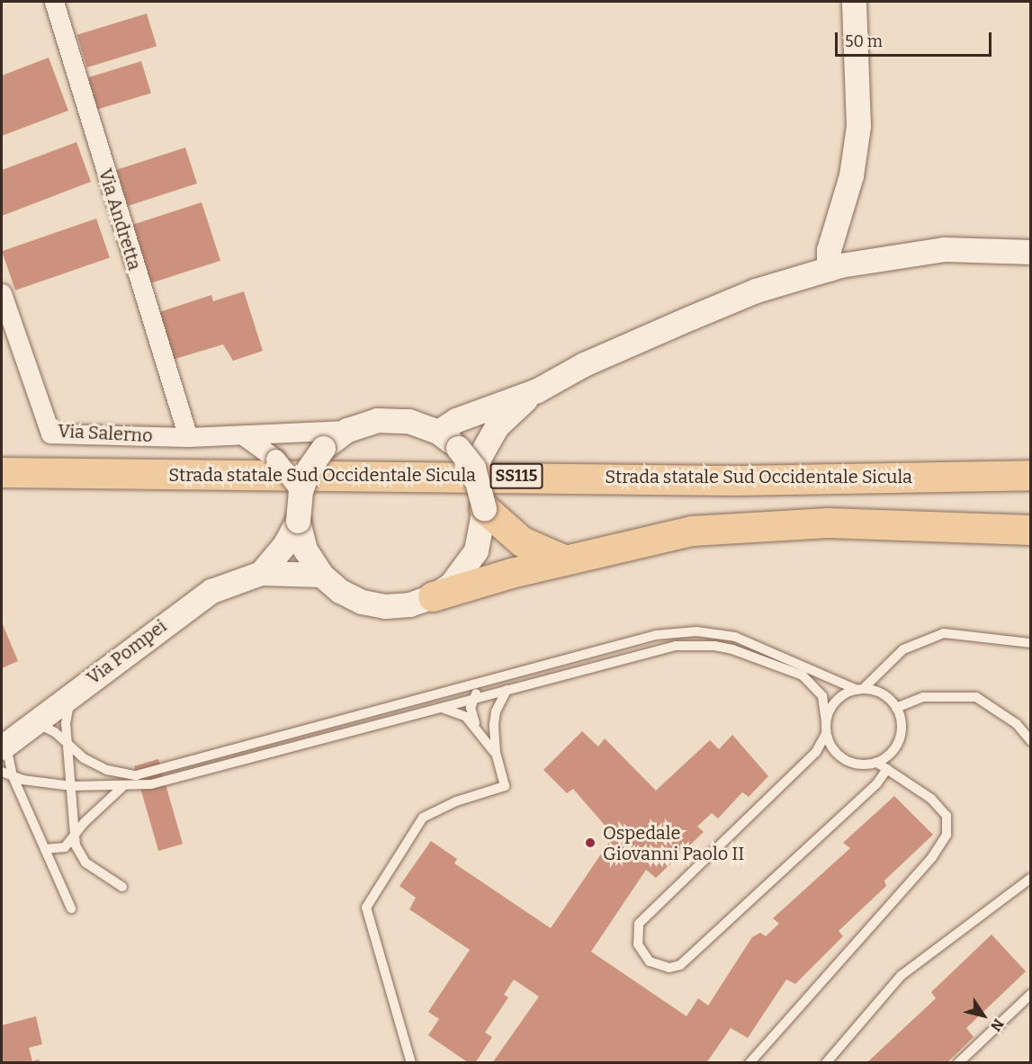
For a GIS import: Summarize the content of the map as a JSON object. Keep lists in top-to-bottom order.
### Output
{
  "streets": {
    "main road": ["Strada statale Sud Occidentale Sicula", "SS115"],
    "street": ["Via Andretta", "Via Salerno", "Via Pompei"]
  },
  "crossings": [
    ["Via Andretta", "Via Salerno"],
    ["Via Salerno", "Via Pompei"]
  ],
  "places": ["Ospedale Giovanni Paolo II"],
  "scale_bar": "50 m",
  "north": "bottom right"
}
